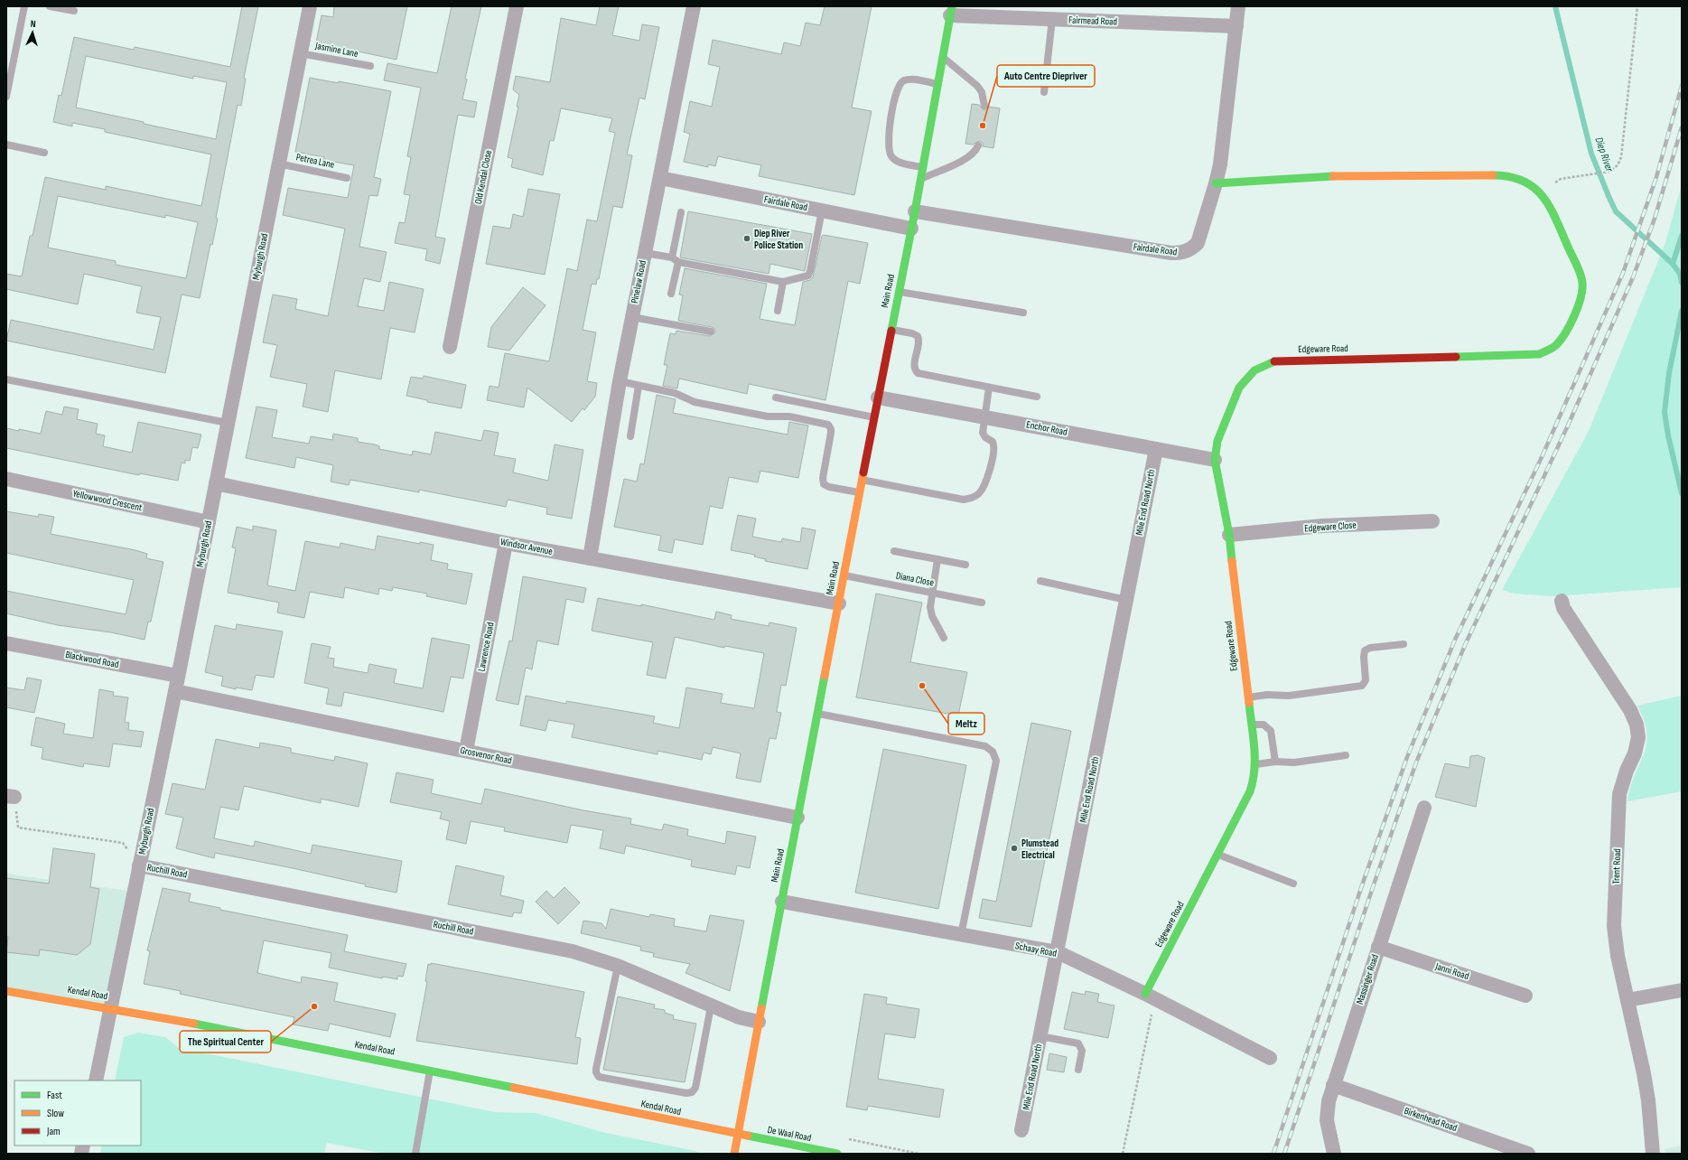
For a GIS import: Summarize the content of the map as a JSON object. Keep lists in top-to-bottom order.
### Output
{
  "streets": {
    "main road": [
      "Main Road",
      "Edgeware Road",
      "Kendal Road",
      "De Waal Road"
    ],
    "street": [
      "Fairmead Road",
      "Old Kendal Close",
      "Fairdale Road",
      "Myburgh Road",
      "Pinelaw Road",
      "Enchor Road",
      "Yellowwood Crescent",
      "Mile End Road North",
      "Edgeware Close",
      "Windsor Avenue",
      "Lawrence Road",
      "Blackwood Road",
      "Grosvenor Road",
      "Trent Road",
      "Ruchill Road",
      "Schaay Road",
      "Janni Road",
      "Massinger Road",
      "Birkenhead Road"
    ],
    "lane": ["Jasmine Lane", "Petrea Lane", "Diana Close"]
  },
  "crossings": [
    ["Fairmead Road", "Fairdale Road"],
    ["Fairmead Road", "Main Road"],
    ["Jasmine Lane", "Myburgh Road"],
    ["Petrea Lane", "Myburgh Road"],
    ["Fairdale Road", "Pinelaw Road"],
    ["Fairdale Road", "Main Road"],
    ["Fairdale Road", "Edgeware Road"],
    ["Myburgh Road", "Yellowwood Crescent"],
    ["Myburgh Road", "Windsor Avenue"],
    ["Myburgh Road", "Blackwood Road"],
    ["Myburgh Road", "Grosvenor Road"],
    ["Myburgh Road", "Ruchill Road"],
    ["Myburgh Road", "Kendal Road"],
    ["Pinelaw Road", "Windsor Avenue"],
    ["Main Road", "Enchor Road"],
    ["Main Road", "Windsor Avenue"],
    ["Main Road", "Diana Close"],
    ["Main Road", "Grosvenor Road"],
    ["Main Road", "Ruchill Road"],
    ["Main Road", "Schaay Road"],
    ["Main Road", "Kendal Road"],
    ["Main Road", "De Waal Road"],
    ["Edgeware Road", "Enchor Road"],
    ["Edgeware Road", "Edgeware Close"],
    ["Edgeware Road", "Schaay Road"],
    ["Enchor Road", "Mile End Road North"],
    ["Mile End Road North", "Schaay Road"],
    ["Windsor Avenue", "Lawrence Road"],
    ["Lawrence Road", "Grosvenor Road"],
    ["Janni Road", "Massinger Road"],
    ["Massinger Road", "Birkenhead Road"],
    ["Kendal Road", "De Waal Road"]
  ],
  "water": ["Diep River"],
  "places": [
    "Auto Centre Diepriver",
    "Diep River Police Station",
    "Meltz",
    "Plumstead Electrical",
    "The Spiritual Center"
  ],
  "legend": ["Fast", "Slow", "Jam"],
  "north": "top"
}
